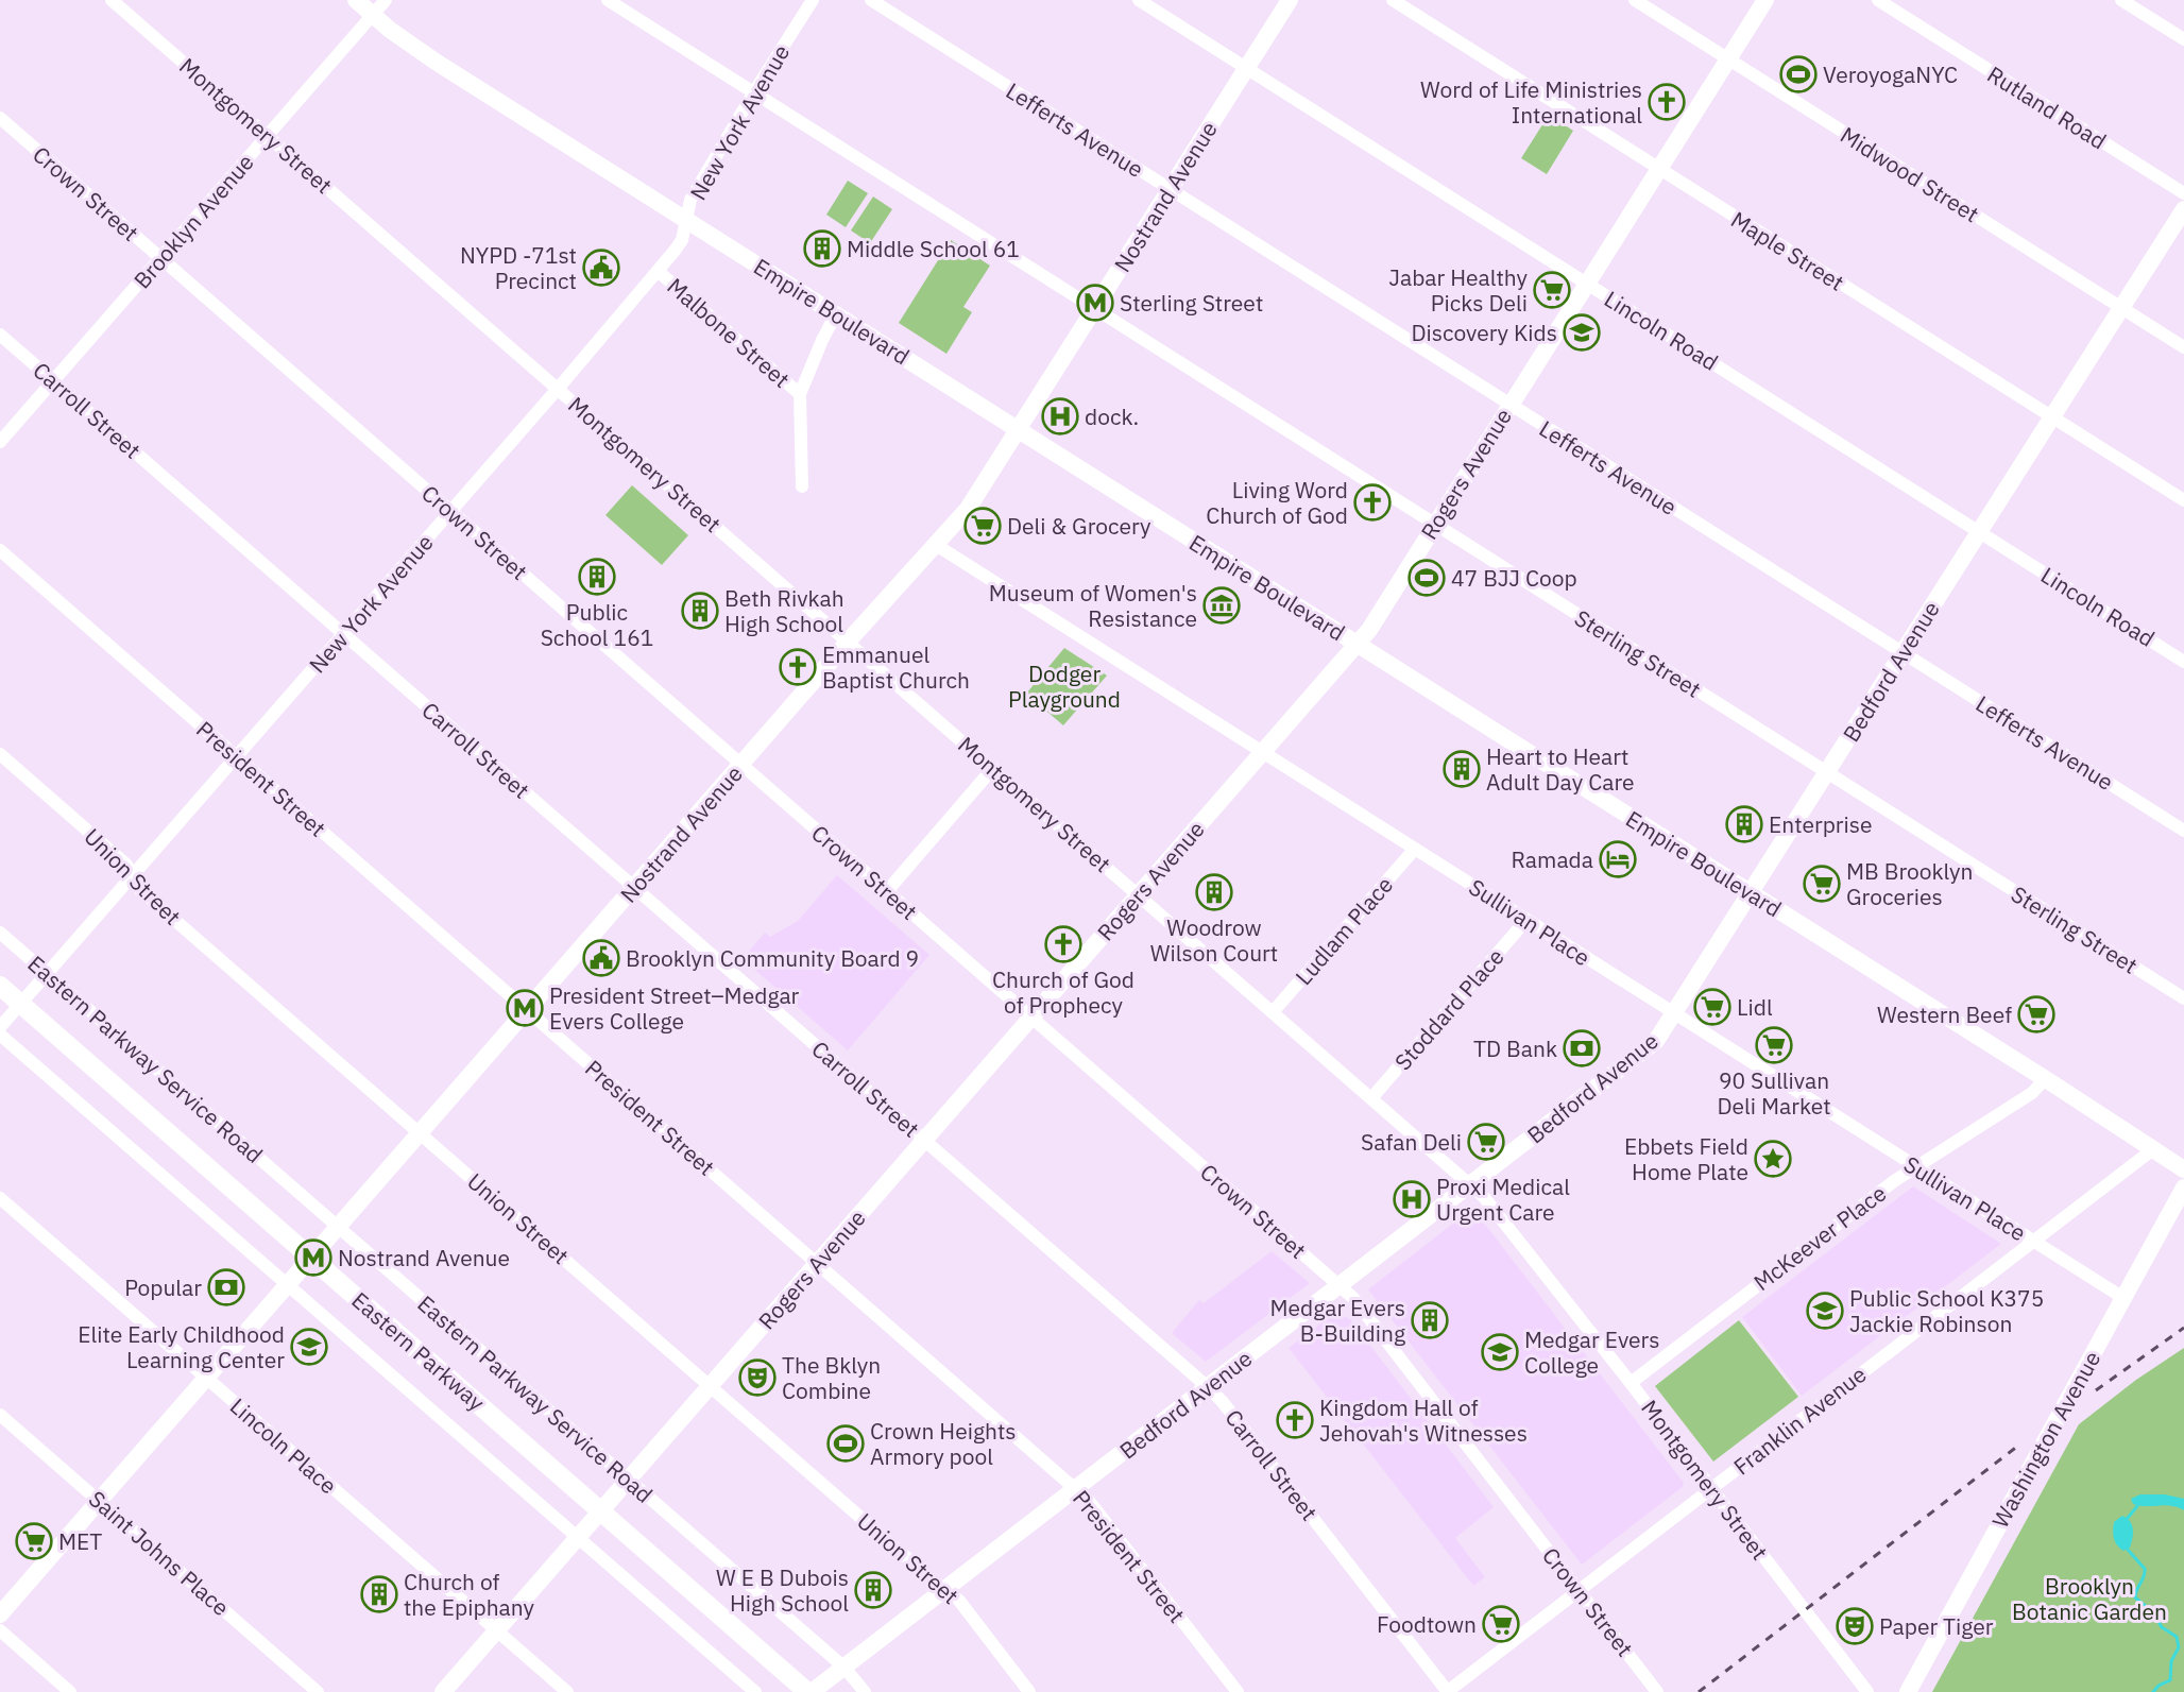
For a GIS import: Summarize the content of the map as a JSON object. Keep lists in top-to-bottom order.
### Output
{
  "streets": {
    "main road": [
      "Nostrand Avenue",
      "Empire Boulevard",
      "Rogers Avenue",
      "Bedford Avenue",
      "Eastern Parkway",
      "Washington Avenue"
    ],
    "street": [
      "Rutland Road",
      "New York Avenue",
      "Montgomery Street",
      "Lefferts Avenue",
      "Midwood Street",
      "Crown Street",
      "Brooklyn Avenue",
      "Maple Street",
      "Lincoln Road",
      "Malbone Street",
      "Carroll Street",
      "Sterling Street",
      "President Street",
      "Union Street",
      "Sullivan Place",
      "Ludlam Place",
      "Stoddard Place",
      "Eastern Parkway Service Road",
      "McKeever Place",
      "Franklin Avenue",
      "Lincoln Place",
      "Saint Johns Place"
    ]
  },
  "crossings": [
    ["New York Avenue", "Montgomery Street"],
    ["New York Avenue", "Crown Street"],
    ["New York Avenue", "Empire Boulevard"],
    ["New York Avenue", "Malbone Street"],
    ["New York Avenue", "Carroll Street"],
    ["New York Avenue", "Sterling Street"],
    ["New York Avenue", "President Street"],
    ["New York Avenue", "Union Street"],
    ["New York Avenue", "Eastern Parkway Service Road"],
    ["New York Avenue", "Eastern Parkway"],
    ["Montgomery Street", "Nostrand Avenue"],
    ["Montgomery Street", "Brooklyn Avenue"],
    ["Montgomery Street", "Rogers Avenue"],
    ["Montgomery Street", "Bedford Avenue"],
    ["Montgomery Street", "Ludlam Place"],
    ["Montgomery Street", "Stoddard Place"],
    ["Montgomery Street", "McKeever Place"],
    ["Montgomery Street", "Franklin Avenue"],
    ["Lefferts Avenue", "Nostrand Avenue"],
    ["Lefferts Avenue", "Rogers Avenue"],
    ["Lefferts Avenue", "Bedford Avenue"],
    ["Midwood Street", "Rogers Avenue"],
    ["Midwood Street", "Bedford Avenue"],
    ["Crown Street", "Nostrand Avenue"],
    ["Crown Street", "Brooklyn Avenue"],
    ["Crown Street", "Rogers Avenue"],
    ["Crown Street", "Bedford Avenue"],
    ["Crown Street", "Franklin Avenue"],
    ["Nostrand Avenue", "Empire Boulevard"],
    ["Nostrand Avenue", "Lincoln Road"],
    ["Nostrand Avenue", "Carroll Street"],
    ["Nostrand Avenue", "Sterling Street"],
    ["Nostrand Avenue", "President Street"],
    ["Nostrand Avenue", "Union Street"],
    ["Nostrand Avenue", "Sullivan Place"],
    ["Nostrand Avenue", "Eastern Parkway Service Road"],
    ["Nostrand Avenue", "Eastern Parkway"],
    ["Nostrand Avenue", "Lincoln Place"],
    ["Nostrand Avenue", "Saint Johns Place"],
    ["Brooklyn Avenue", "Empire Boulevard"],
    ["Brooklyn Avenue", "Carroll Street"],
    ["Maple Street", "Rogers Avenue"],
    ["Maple Street", "Bedford Avenue"],
    ["Empire Boulevard", "Rogers Avenue"],
    ["Empire Boulevard", "Bedford Avenue"],
    ["Empire Boulevard", "McKeever Place"],
    ["Empire Boulevard", "Franklin Avenue"],
    ["Lincoln Road", "Rogers Avenue"],
    ["Lincoln Road", "Bedford Avenue"],
    ["Carroll Street", "Rogers Avenue"],
    ["Carroll Street", "Bedford Avenue"],
    ["Carroll Street", "Franklin Avenue"],
    ["Rogers Avenue", "Sterling Street"],
    ["Rogers Avenue", "President Street"],
    ["Rogers Avenue", "Union Street"],
    ["Rogers Avenue", "Sullivan Place"],
    ["Rogers Avenue", "Eastern Parkway Service Road"],
    ["Rogers Avenue", "Eastern Parkway"],
    ["Rogers Avenue", "Lincoln Place"],
    ["Sterling Street", "Bedford Avenue"],
    ["Bedford Avenue", "President Street"],
    ["Bedford Avenue", "Union Street"],
    ["Bedford Avenue", "Sullivan Place"],
    ["Bedford Avenue", "Eastern Parkway Service Road"],
    ["Bedford Avenue", "Eastern Parkway"],
    ["Sullivan Place", "Ludlam Place"],
    ["Sullivan Place", "Stoddard Place"],
    ["Sullivan Place", "McKeever Place"],
    ["Sullivan Place", "Franklin Avenue"],
    ["Sullivan Place", "Washington Avenue"]
  ],
  "parks": ["Dodger Playground", "Brooklyn Botanic Garden"],
  "places": {
    "sports": ["VeroyogaNYC", "47 BJJ Coop", "Crown Heights Armory pool"],
    "church": [
      "Word of Life Ministries International",
      "Living Word Church of God",
      "Emmanuel Baptist Church",
      "Church of God of Prophecy",
      "Kingdom Hall of Jehovah's Witnesses"
    ],
    "building": [
      "Middle School 61",
      "Public School 161",
      "Beth Rivkah High School",
      "Heart to Heart Adult Day Care",
      "Enterprise",
      "Woodrow Wilson Court",
      "Medgar Evers B-Building",
      "W E B Dubois High School",
      "Church of the Epiphany"
    ],
    "public building": ["NYPD -71st Precinct", "Brooklyn Community Board 9"],
    "supermarket": [
      "Jabar Healthy Picks Deli",
      "Deli & Grocery",
      "MB Brooklyn Groceries",
      "Lidl",
      "Western Beef",
      "90 Sullivan Deli Market",
      "Safan Deli",
      "MET",
      "Foodtown"
    ],
    "metro station": ["Sterling Street", "President Street–Medgar Evers College", "Nostrand Avenue"],
    "school or university": [
      "Discovery Kids",
      "Public School K375 Jackie Robinson",
      "Elite Early Childhood Learning Center",
      "Medgar Evers College"
    ],
    "hospital": ["dock.", "Proxi Medical Urgent Care"],
    "museum": ["Museum of Women's Resistance"],
    "hotel": ["Ramada"],
    "bank": ["TD Bank", "Popular"],
    "place": ["Ebbets Field Home Plate"],
    "theatre": ["The Bklyn Combine", "Paper Tiger"]
  }
}
